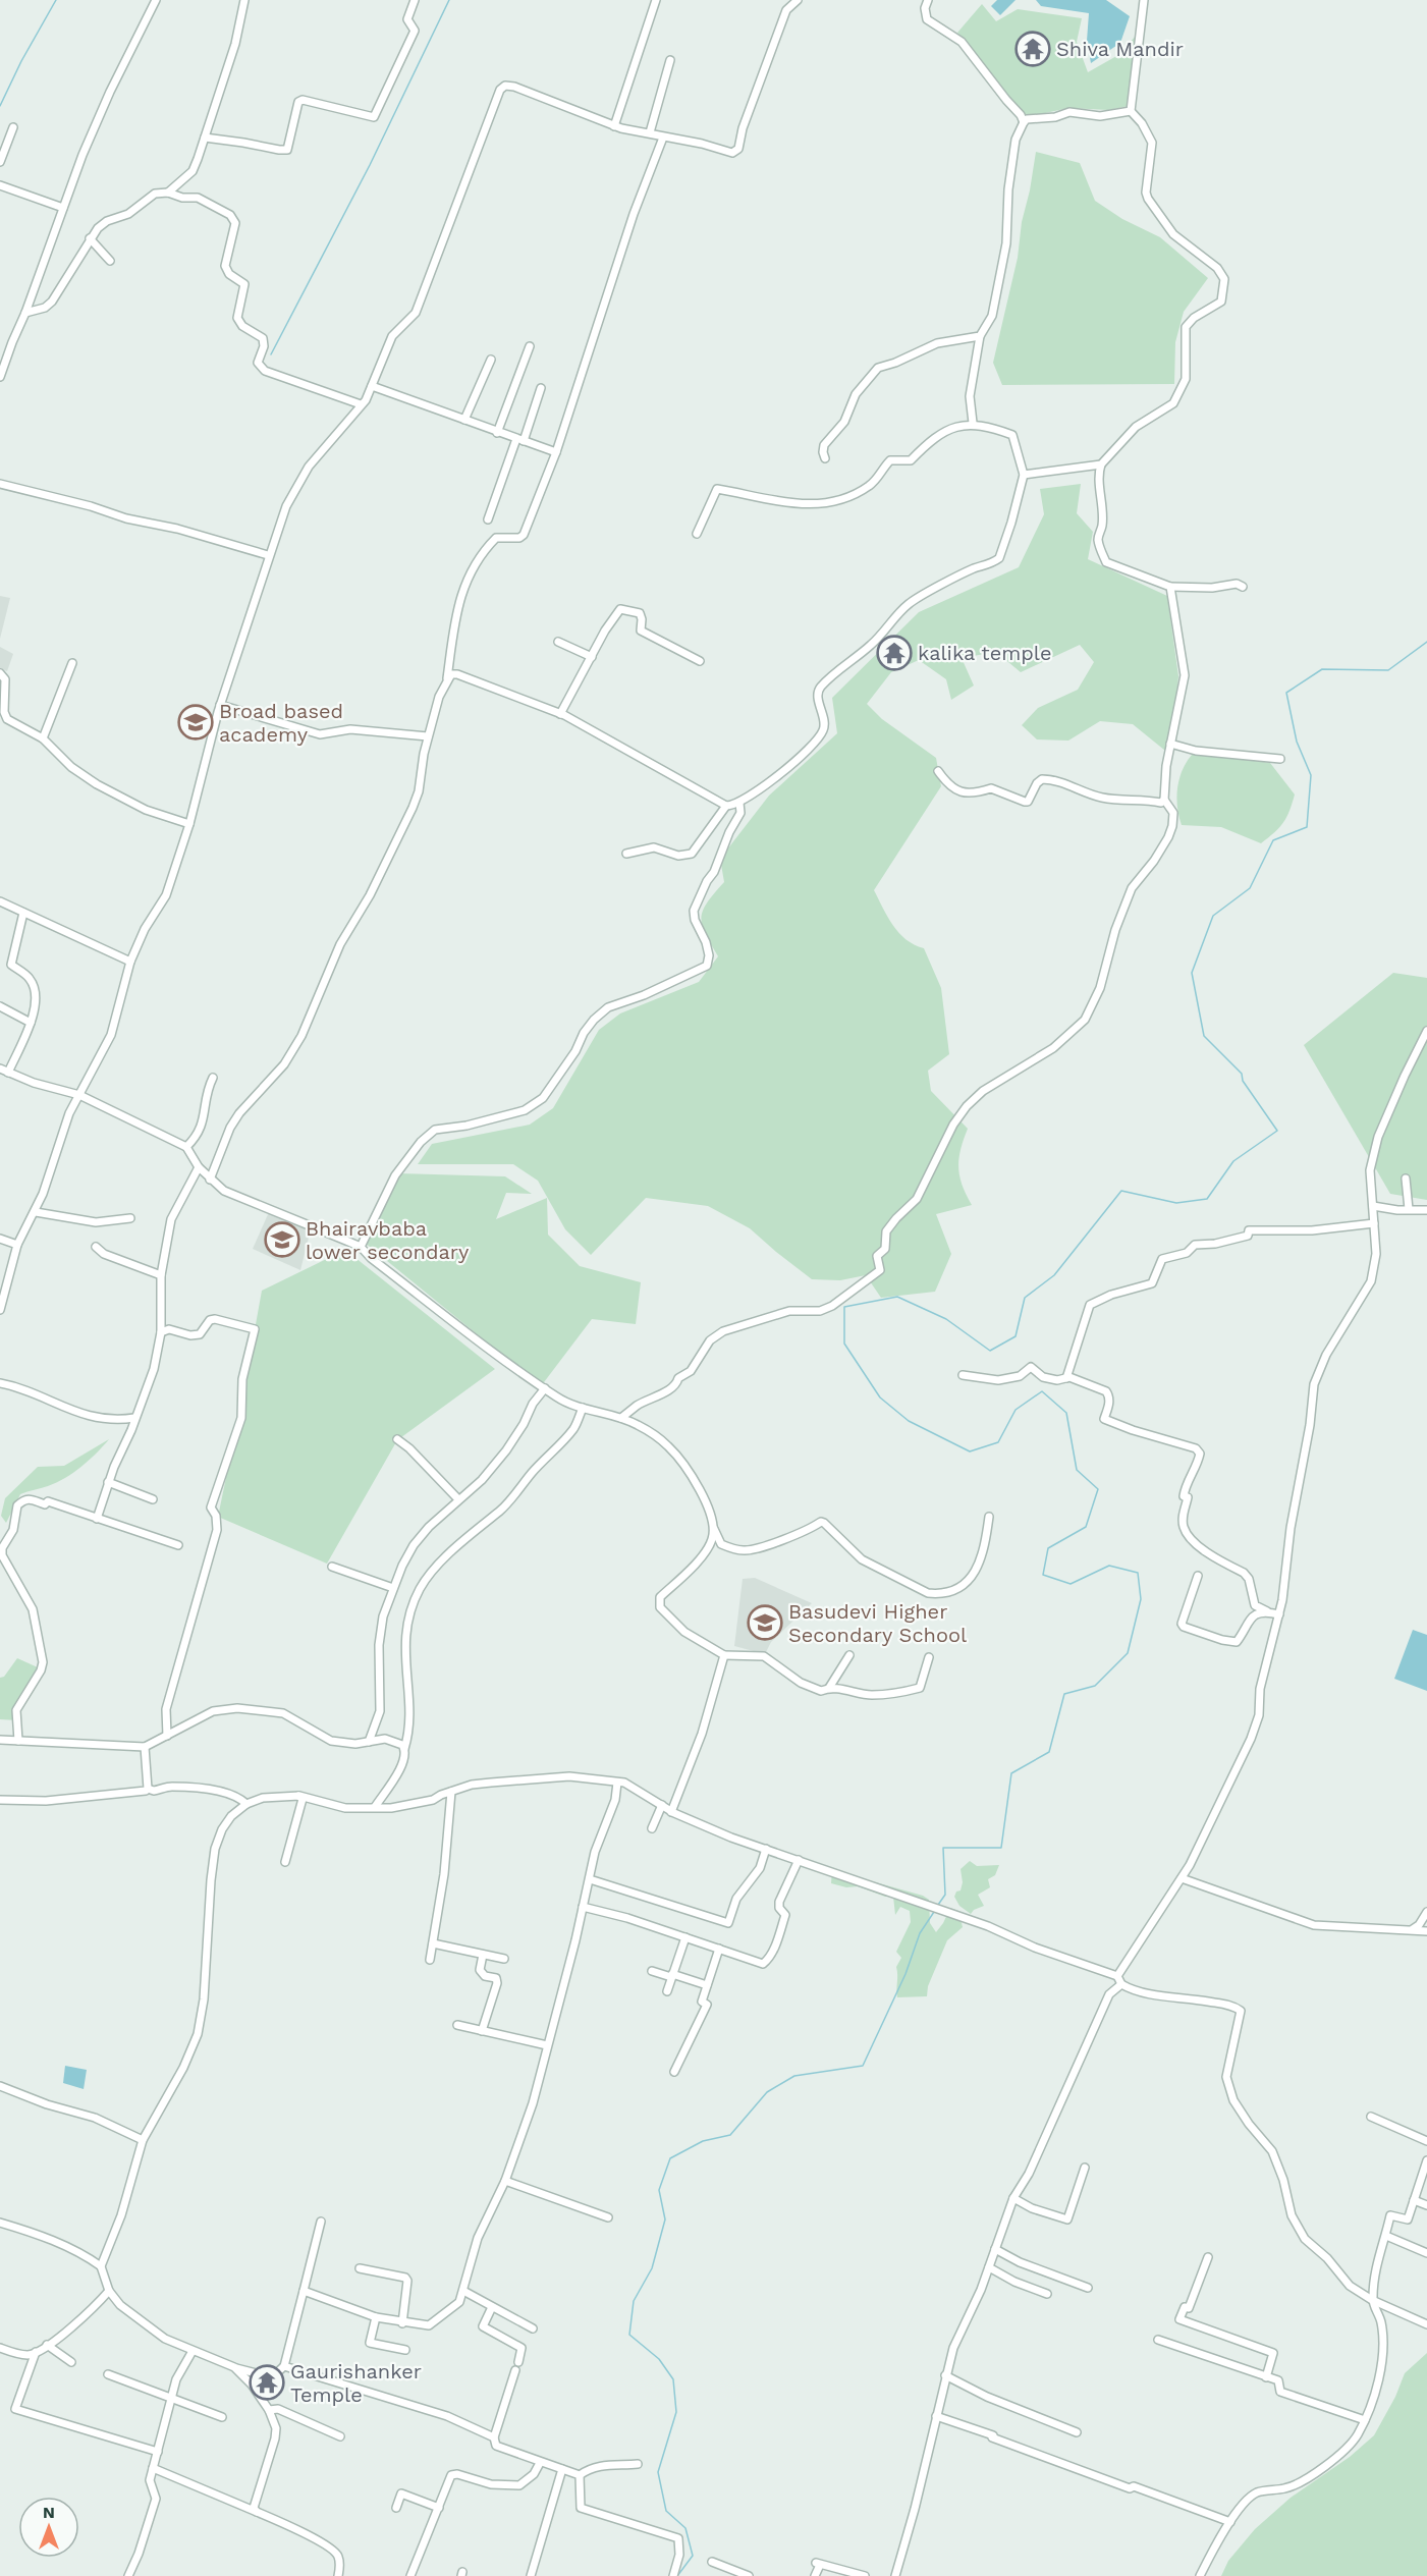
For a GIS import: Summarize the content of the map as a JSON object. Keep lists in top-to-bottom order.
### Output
{
  "places": {
    "temple": ["Shiva Mandir", "kalika temple", "Gaurishanker Temple"],
    "school or university": ["Broad based academy", "Bhairavbaba lower secondary", "Basudevi Higher Secondary School"]
  },
  "north": "top"
}
